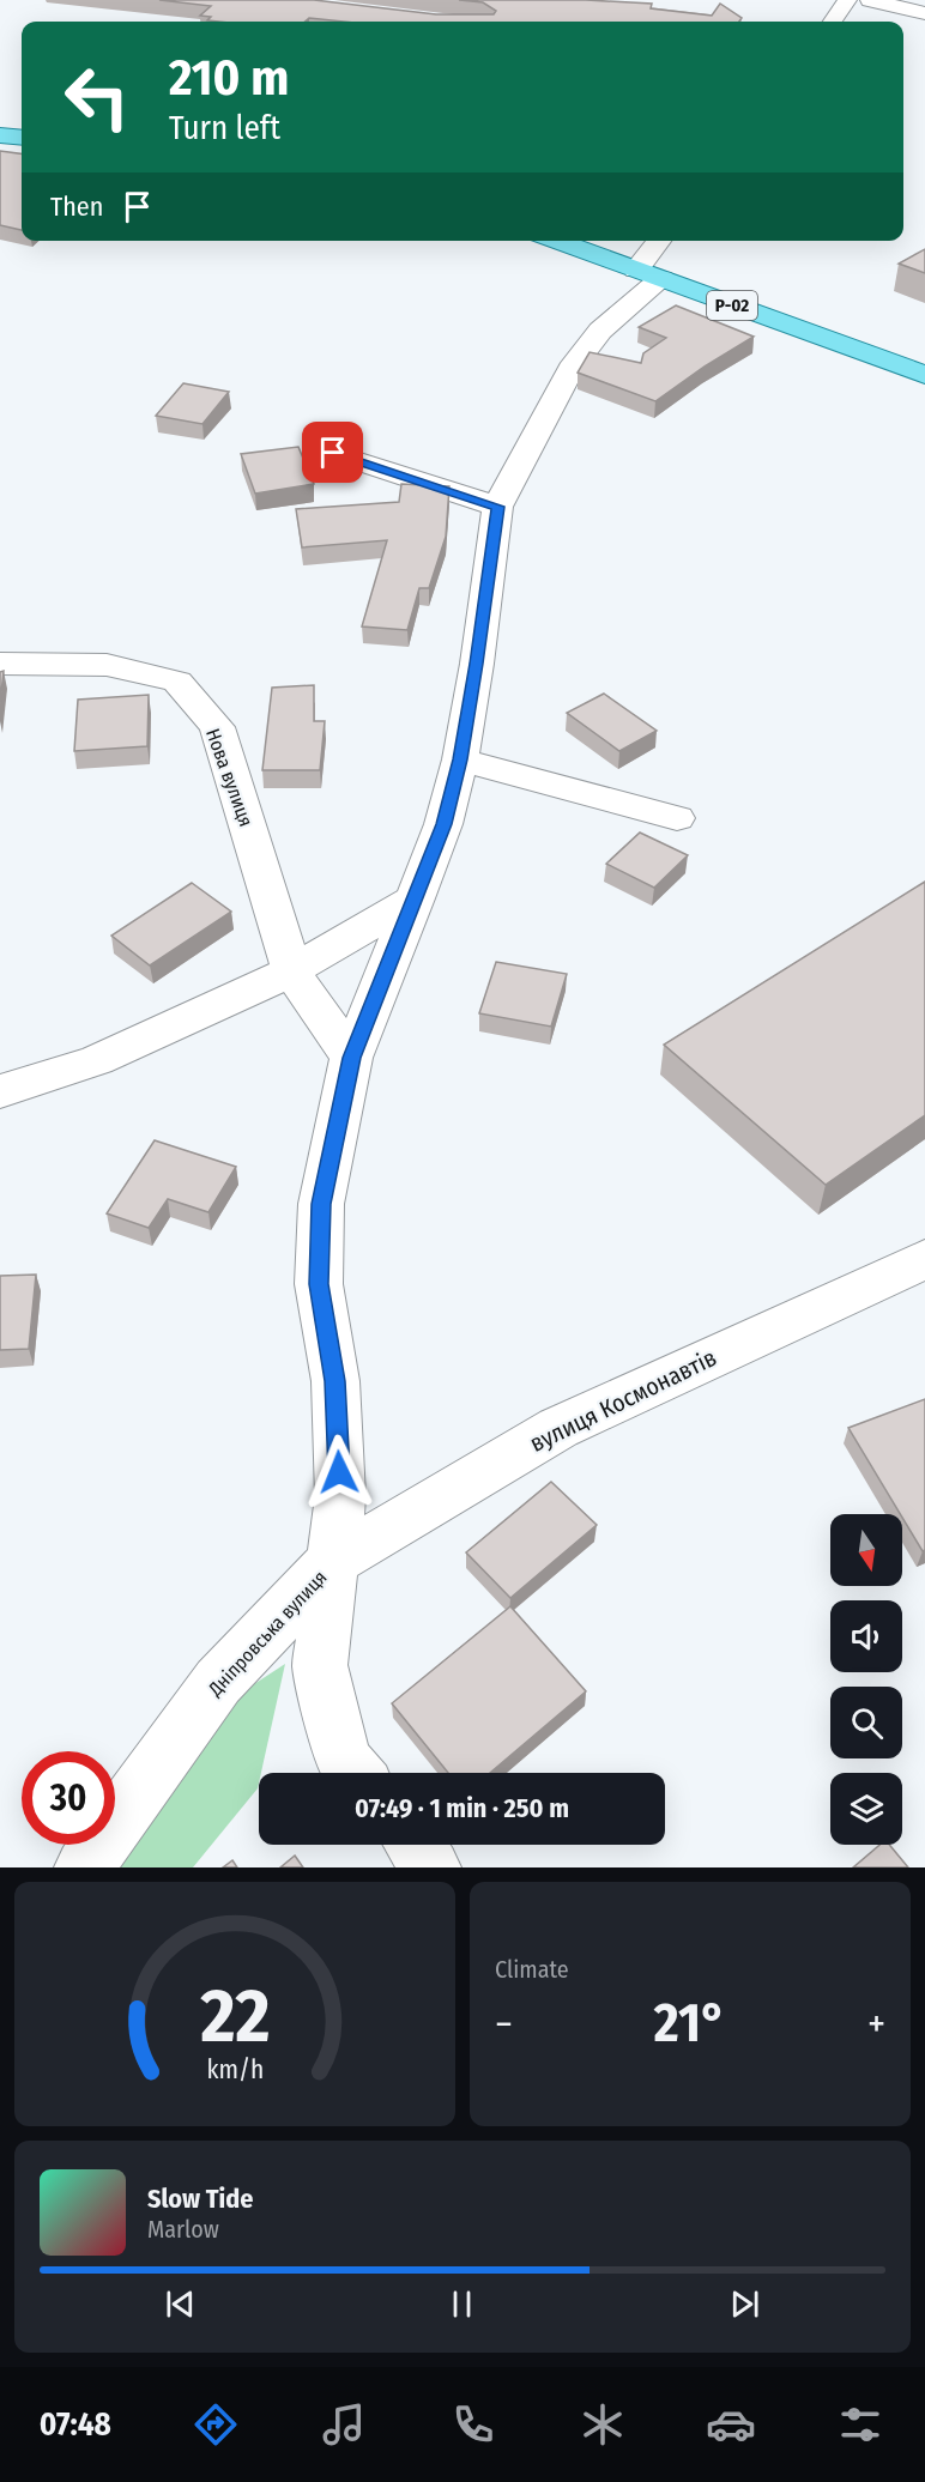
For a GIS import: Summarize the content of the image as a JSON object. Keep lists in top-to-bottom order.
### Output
{
  "streets": {
    "main road": ["Р-02"],
    "street": ["Нова вулиця", "вулиця Космонавтів", "Дніпровська вулиця"]
  },
  "crossings": [
    ["Р-02", "Дніпровська вулиця"],
    ["вулиця Космонавтів", "Дніпровська вулиця"]
  ],
  "north": "bottom",
  "page": {
    "turn": ["210 m", "Turn left"],
    "then": "Then",
    "limit": "30",
    "trip": "07:49 · 1 min · 250 m",
    "tile": "Climate",
    "heat": ["−", "21°", "+"],
    "song": ["Slow Tide", "Marlow"],
    "tabs": "07:48",
    "gauge": ["22", "km/h"]
  }
}
